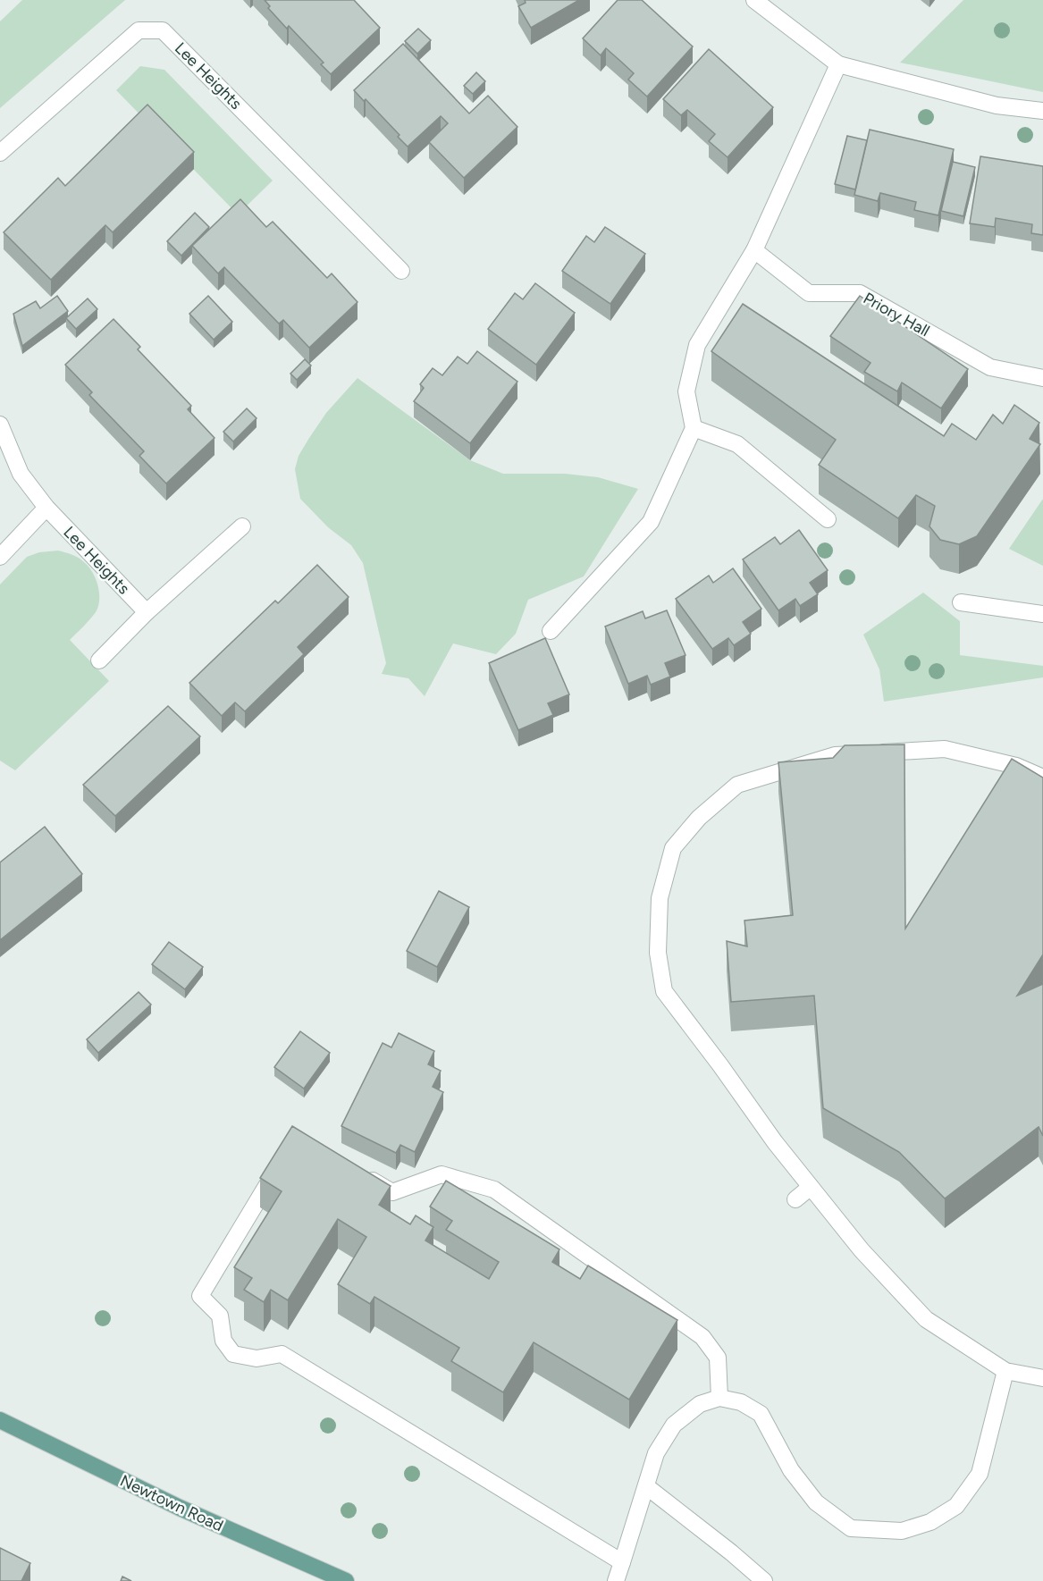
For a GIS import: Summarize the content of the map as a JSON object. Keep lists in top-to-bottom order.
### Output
{
  "streets": {
    "main road": ["Newtown Road"],
    "street": ["Lee Heights", "Priory Hall"]
  }
}
